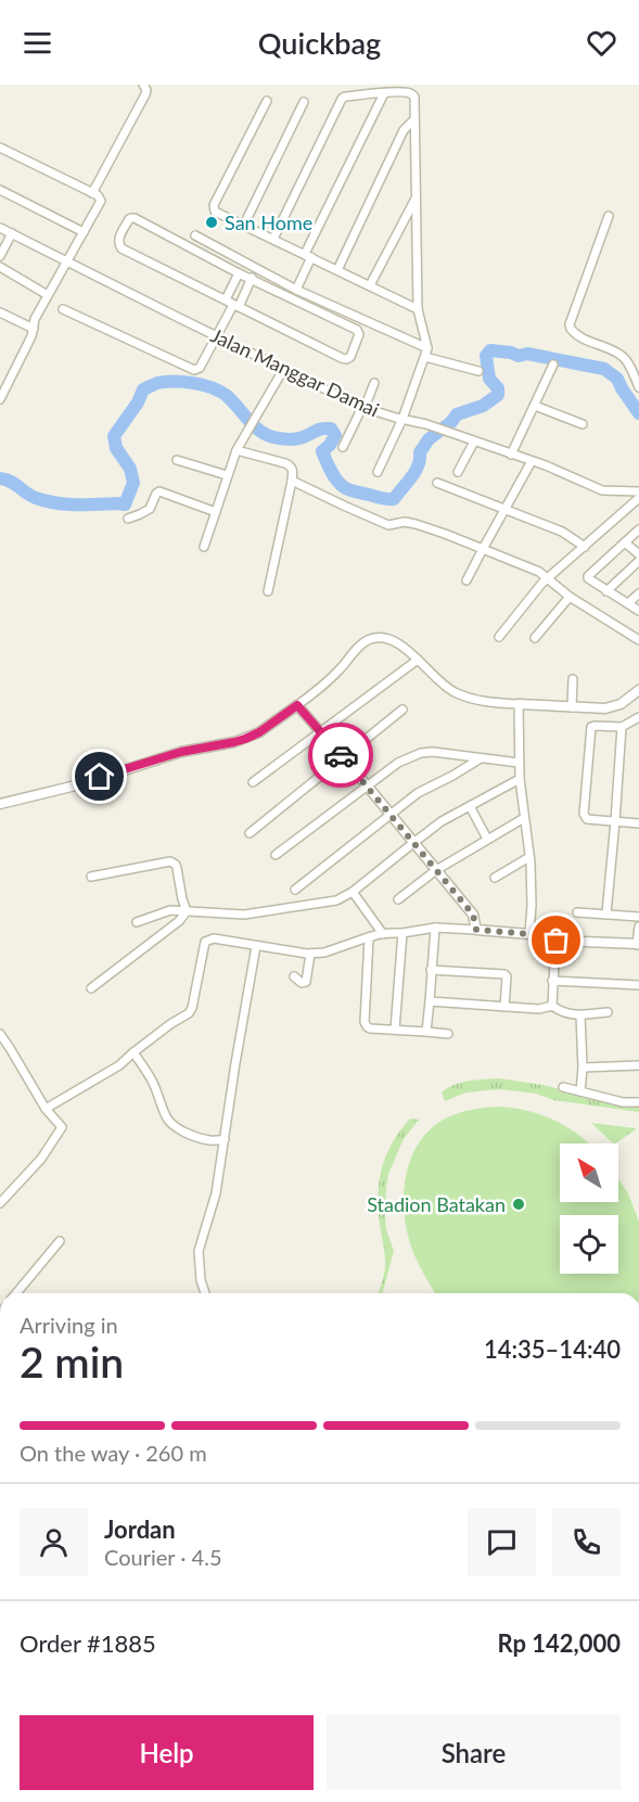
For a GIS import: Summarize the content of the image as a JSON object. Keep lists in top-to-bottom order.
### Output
{
  "streets": {
    "street": ["Jalan Manggar Damai"]
  },
  "places": ["San Home", "Stadion Batakan"],
  "north": "top left",
  "page": {
    "header": "Quickbag",
    "heading": ["2 min", "Arriving in", "14:35–14:40"],
    "panel": [
      "Jordan",
      "Courier · 4.5",
      "Order #1885",
      "Rp 142,000"
    ],
    "bar": "On the way · 260 m",
    "buttons": ["Help", "Share"]
  }
}
